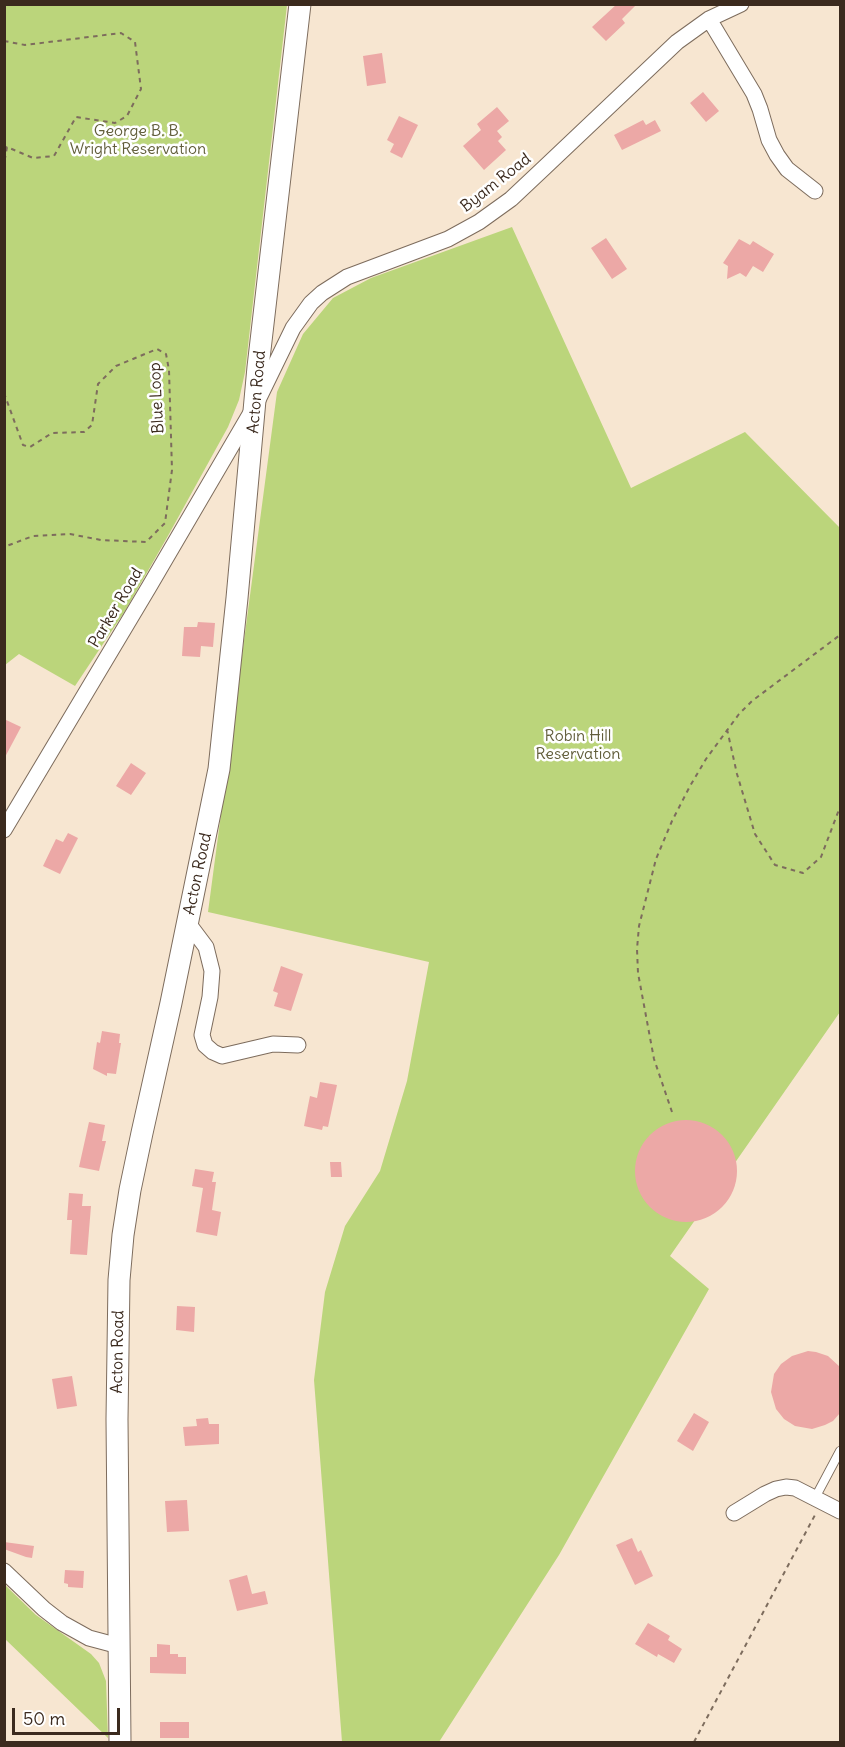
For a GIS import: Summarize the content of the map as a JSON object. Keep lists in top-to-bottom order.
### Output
{
  "streets": {
    "main road": ["Acton Road"],
    "street": ["Byam Road", "Parker Road"],
    "path": ["Blue Loop"]
  },
  "crossings": [
    ["Byam Road", "Acton Road"],
    ["Byam Road", "Parker Road"],
    ["Acton Road", "Parker Road"]
  ],
  "parks": ["George B. B. Wright Reservation", "Robin Hill Reservation"],
  "scale_bar": "50 m"
}
